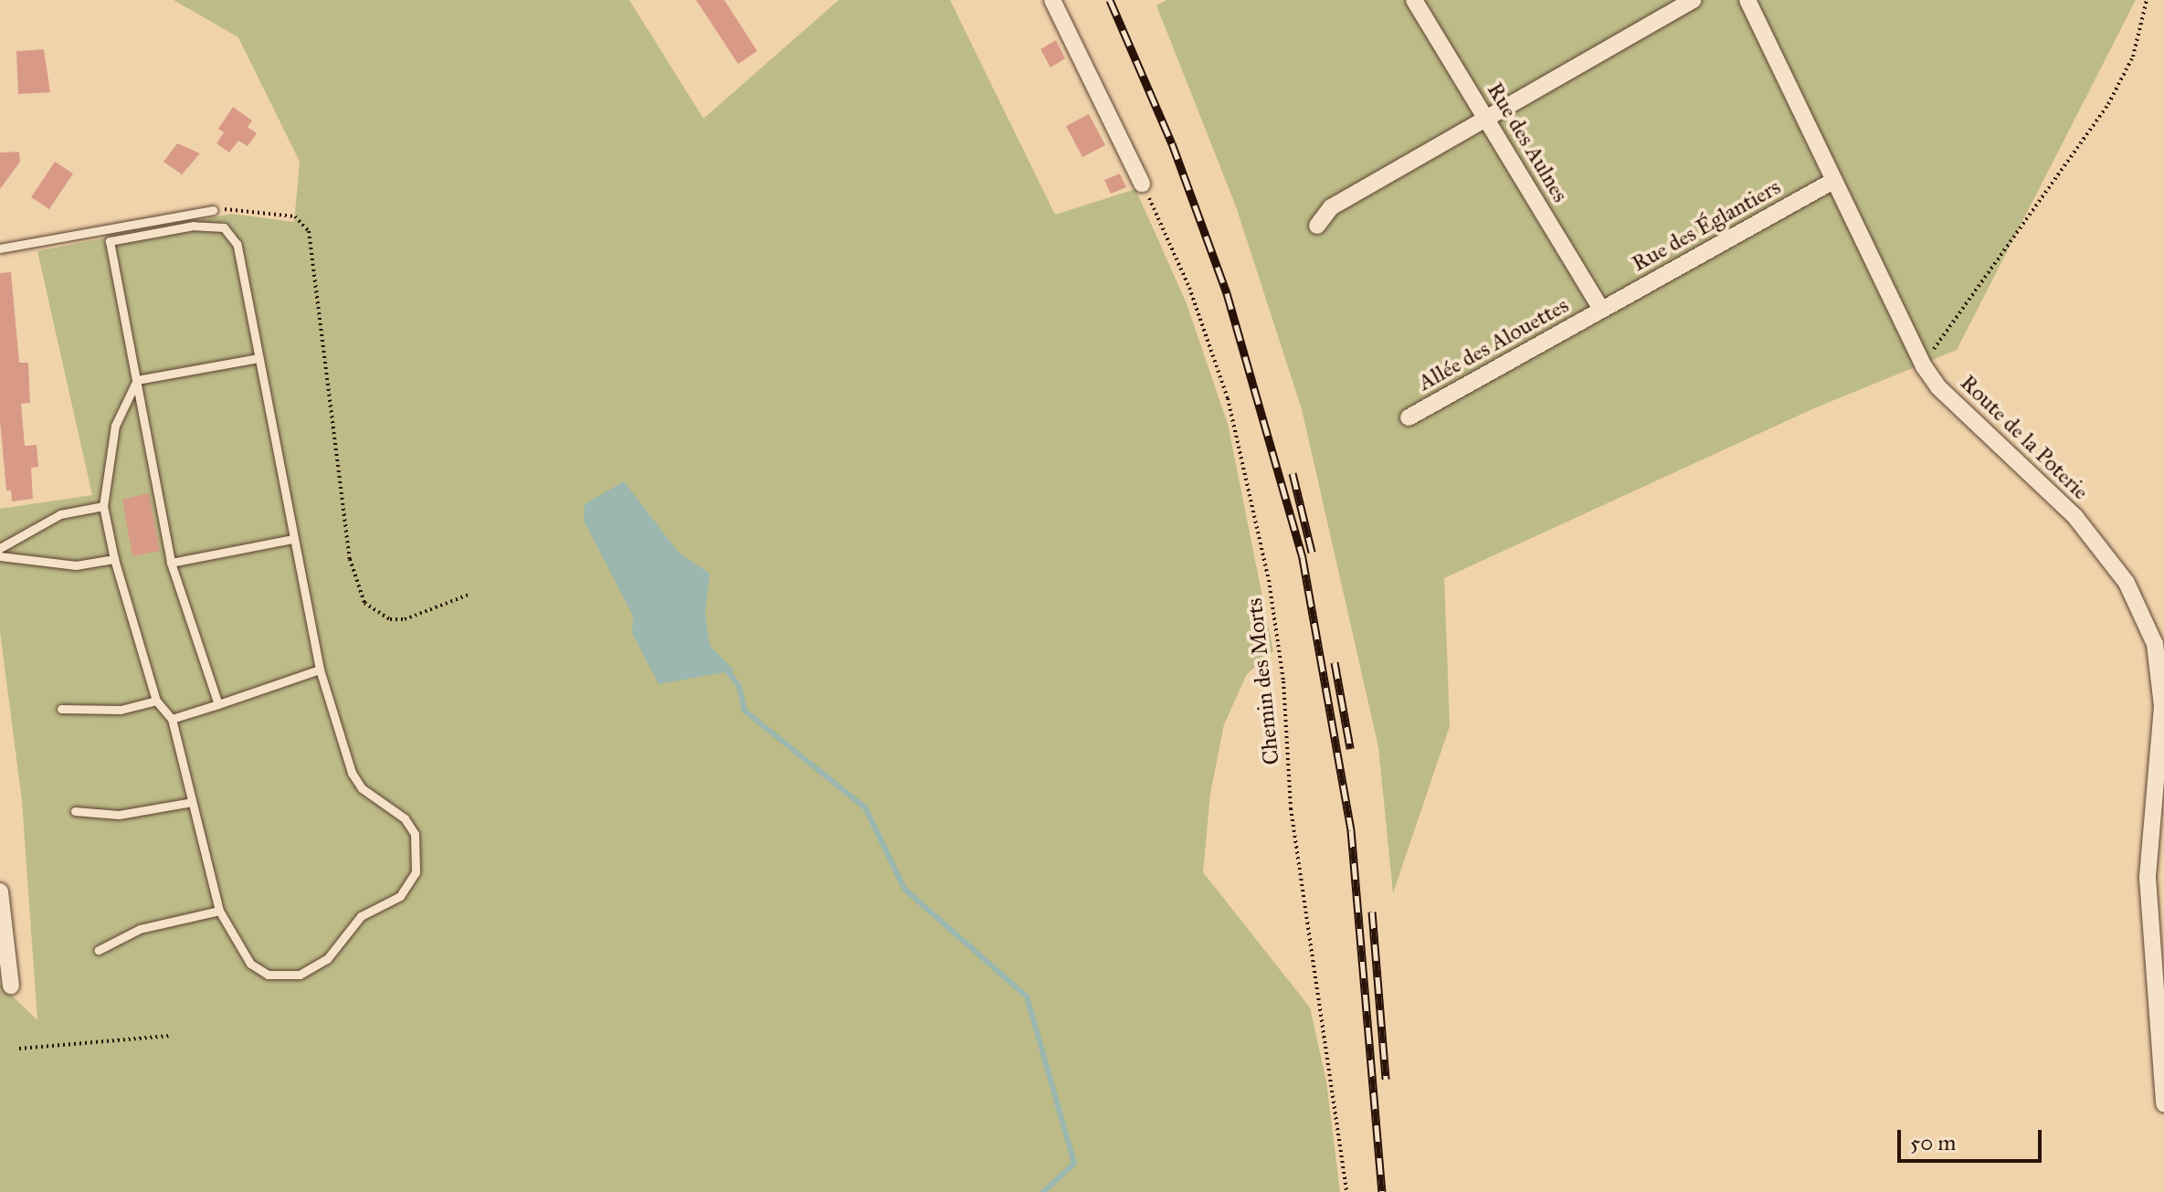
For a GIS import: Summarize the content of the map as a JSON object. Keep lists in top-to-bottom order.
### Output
{
  "streets": {
    "street": [
      "Rue des Aulnes",
      "Rue des Églantiers",
      "Allée des Alouettes",
      "Route de la Poterie"
    ],
    "path": ["Chemin des Morts"]
  },
  "crossings": [
    ["Rue des Aulnes", "Rue des Églantiers"],
    ["Rue des Aulnes", "Allée des Alouettes"],
    ["Rue des Églantiers", "Allée des Alouettes"],
    ["Rue des Églantiers", "Route de la Poterie"]
  ],
  "scale_bar": "50 m"
}
